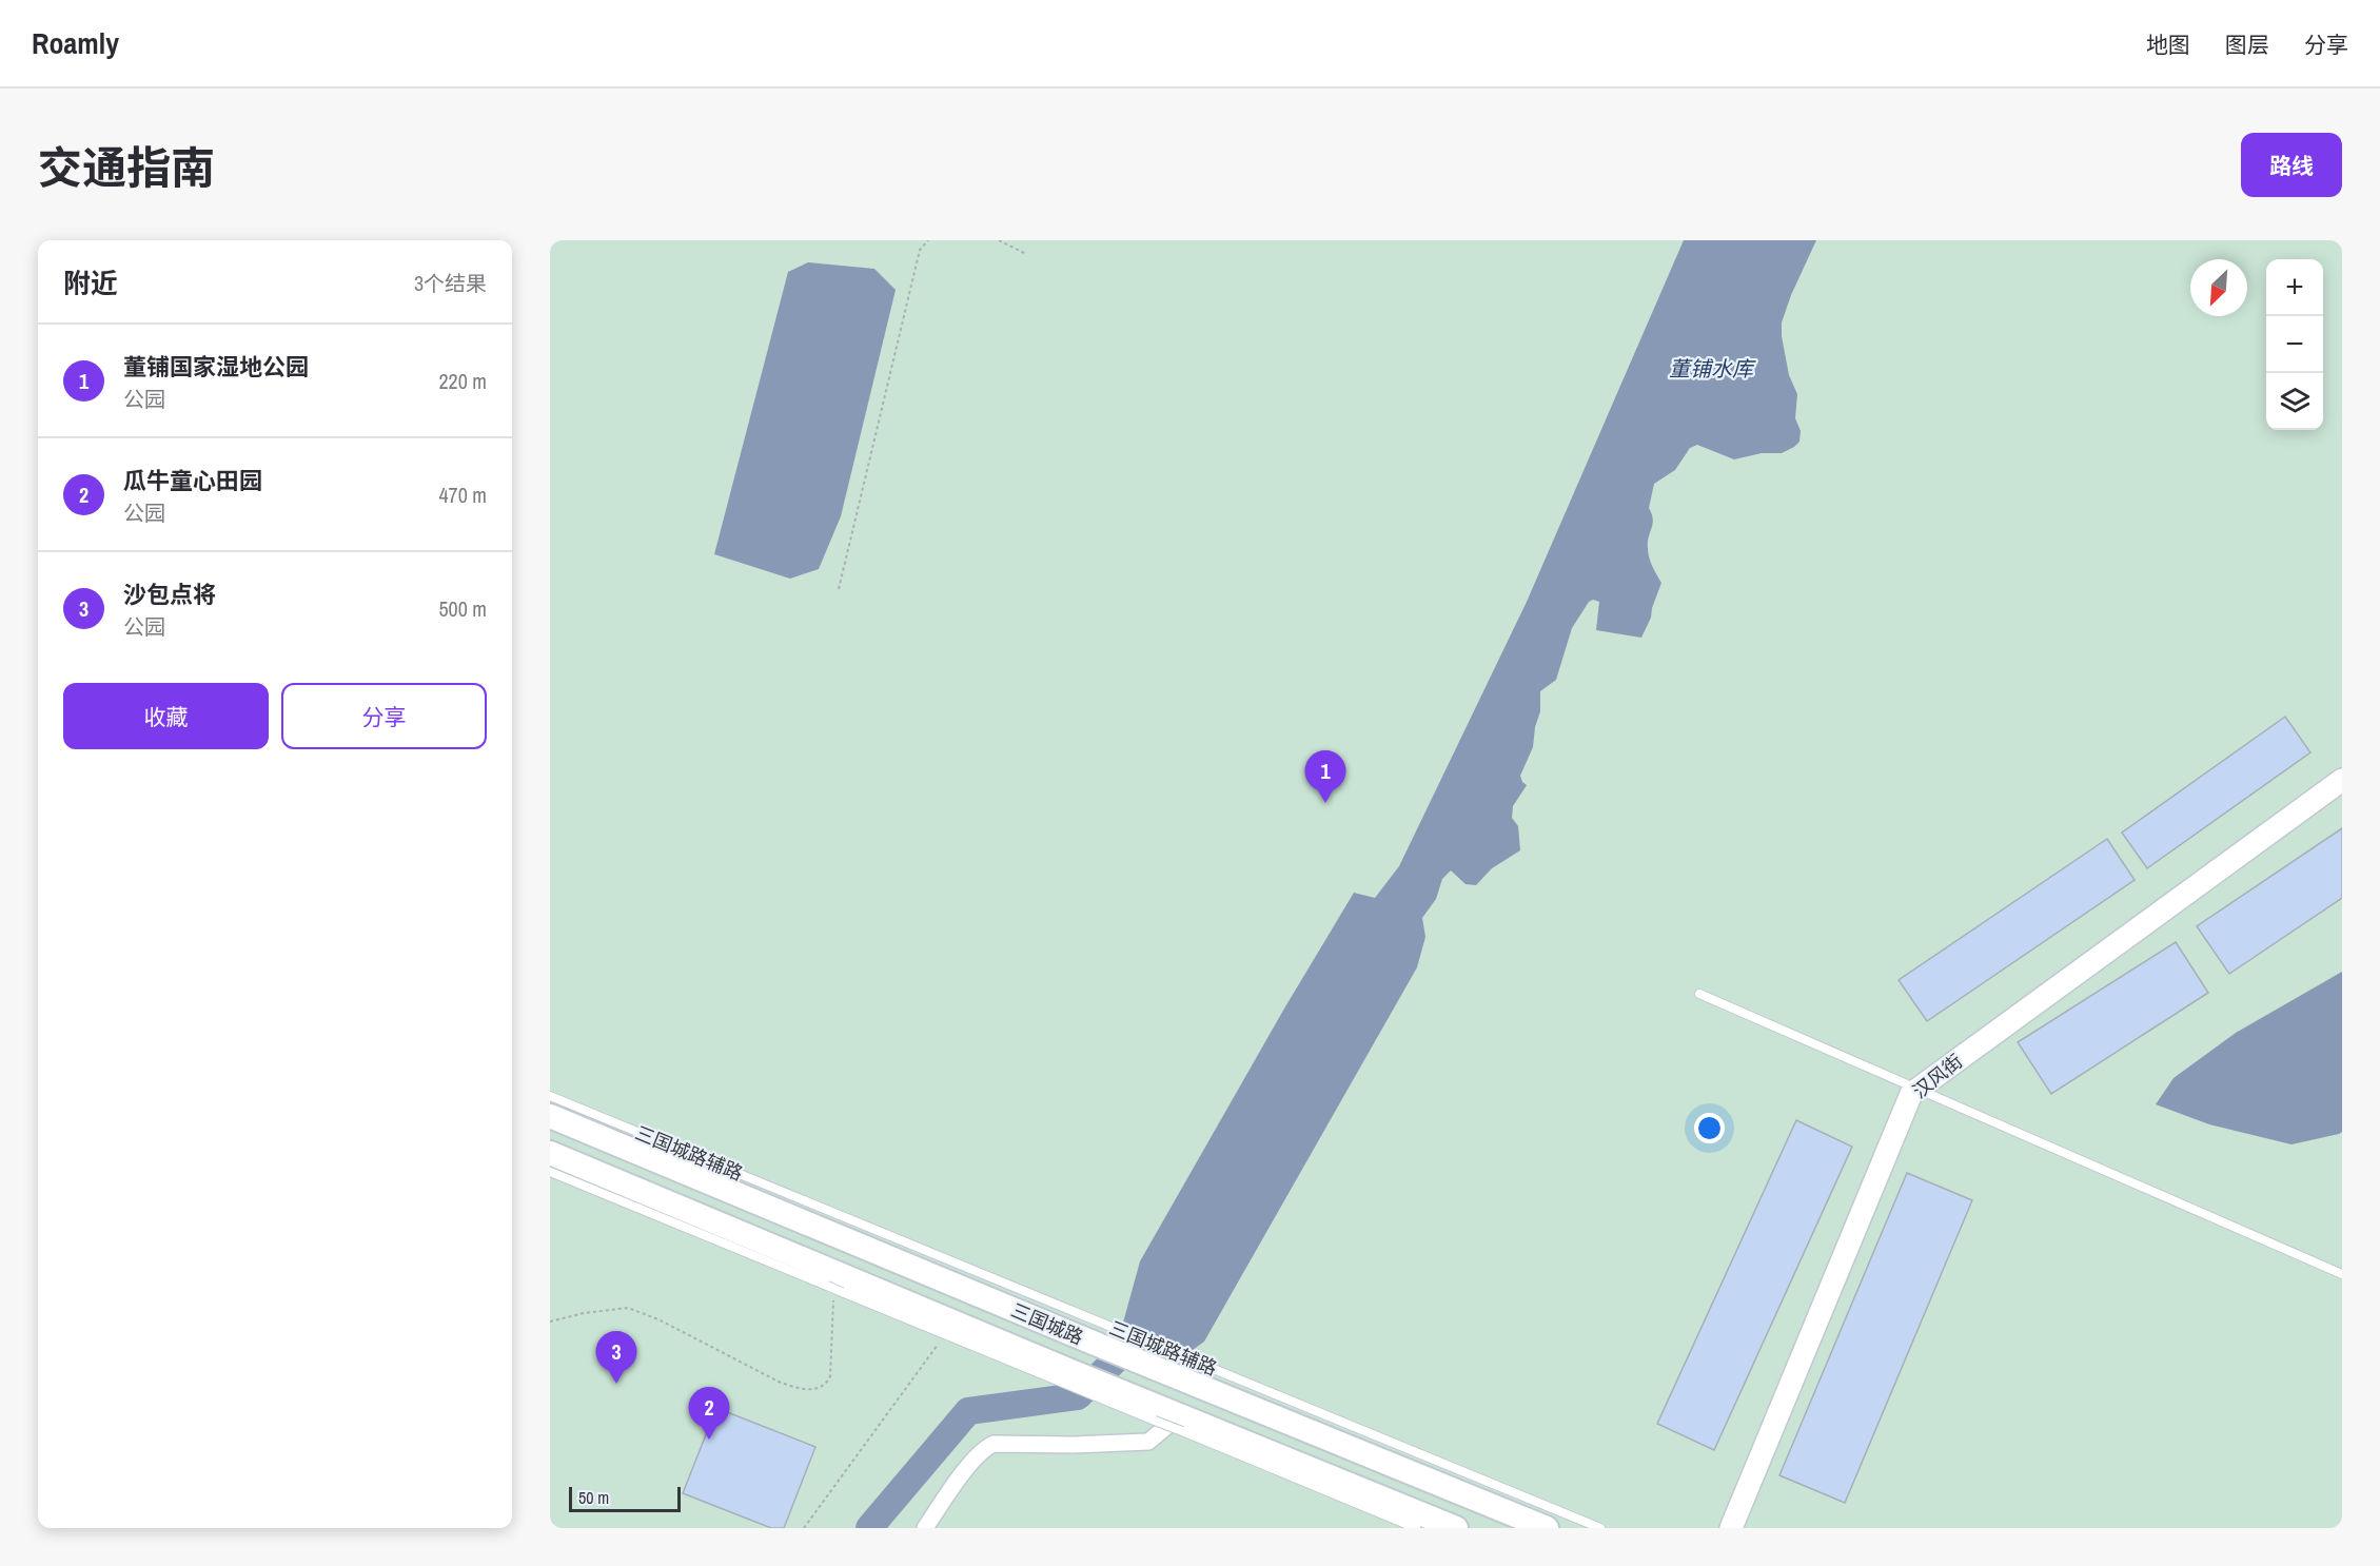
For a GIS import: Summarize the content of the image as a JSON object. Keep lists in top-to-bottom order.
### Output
{
  "streets": {
    "main road": ["三国城路"],
    "street": ["汉风街"],
    "lane": ["三国城路辅路"]
  },
  "crossings": [
    ["三国城路辅路", "三国城路"]
  ],
  "water": ["董铺水库"],
  "scale_bar": "50 m",
  "north": "bottom left",
  "page": {
    "header": "Roamly",
    "nav": ["地图", "图层", "分享"],
    "title": "交通指南",
    "buttons": [
      "路线",
      ["收藏", "分享"]
    ],
    "heading": ["附近", "3个结果"],
    "map_buttons": ["+", "−"],
    "list": [
      {
        "mark": "1",
        "name": "董铺国家湿地公园",
        "note": "公园",
        "value": "220 m"
      },
      {
        "mark": "2",
        "name": "瓜牛童心田园",
        "note": "公园",
        "value": "470 m"
      },
      {
        "mark": "3",
        "name": "沙包点将",
        "note": "公园",
        "value": "500 m"
      }
    ],
    "pins": ["1", "3", "2"],
    "scale": "50 m"
  }
}
